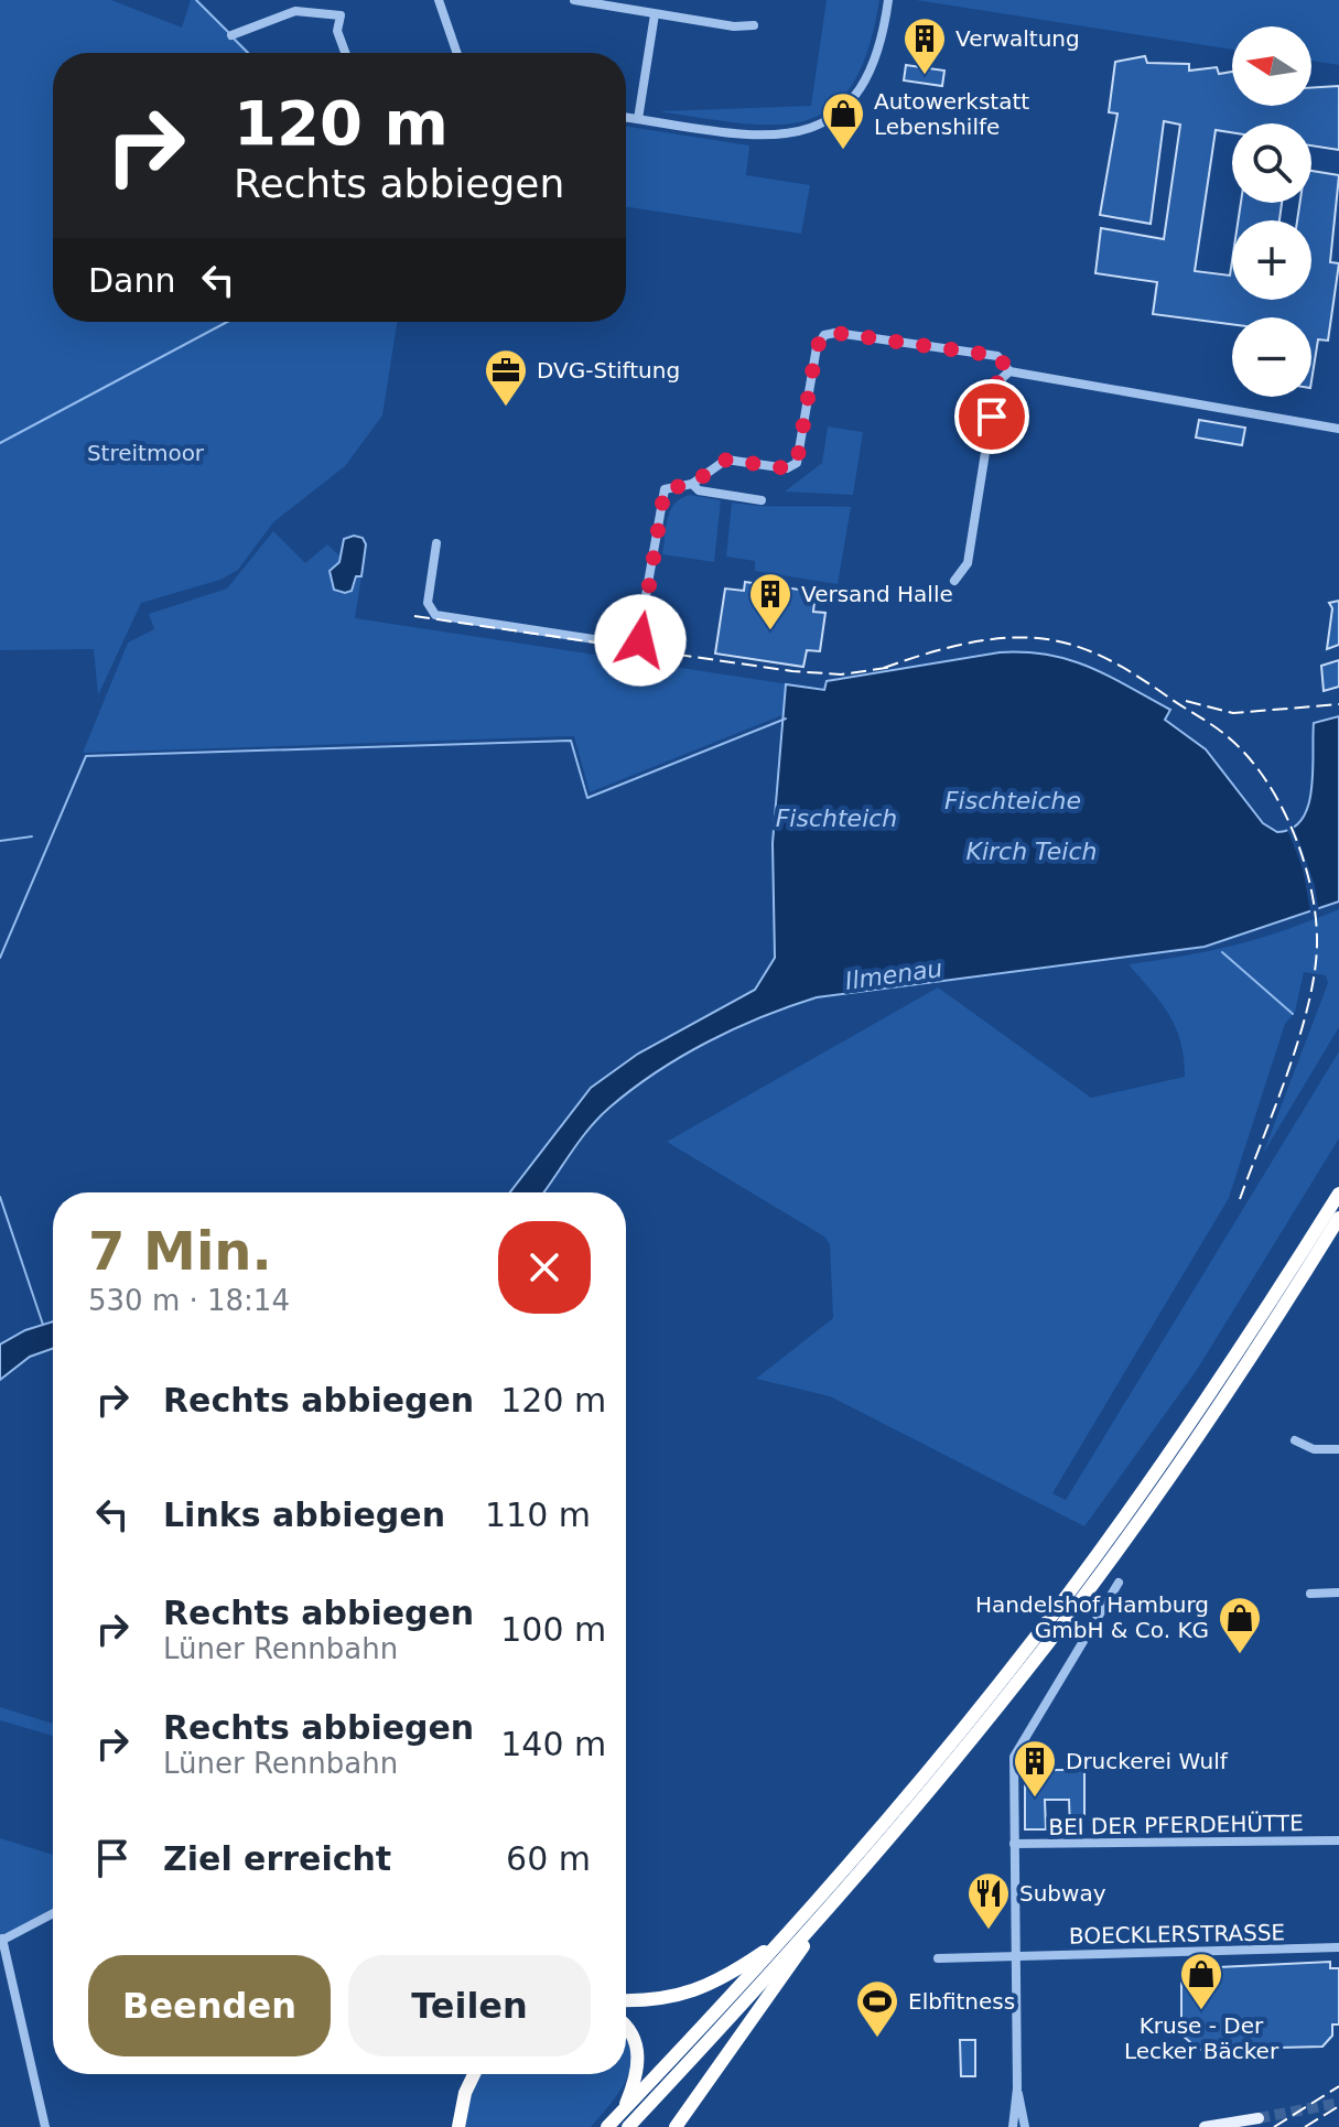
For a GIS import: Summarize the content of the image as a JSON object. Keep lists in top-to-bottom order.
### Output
{
  "streets": {
    "street": ["BEI DER PFERDEHÜTTE", "BOECKLERSTRASSE"]
  },
  "water": [
    "Fischteiche",
    "Fischteich",
    "Kirch Teich",
    "Ilmenau"
  ],
  "parks": ["Streitmoor"],
  "places": {
    "building": ["Verwaltung", "Versand Halle", "Druckerei Wulf"],
    "shop": ["Autowerkstatt Lebenshilfe", "Handelshof Hamburg GmbH & Co. KG", "Kruse - Der Lecker Bäcker"],
    "office": ["DVG-Stiftung"],
    "restaurant": ["Subway"],
    "sports": ["Elbfitness"]
  },
  "north": "left",
  "page": {
    "map_buttons": ["+", "−"],
    "turn": ["120 m", "Rechts abbiegen"],
    "then": "Dann",
    "heading": ["7 Min.", "530 m · 18:14"],
    "list": [
      {
        "name": "Rechts abbiegen",
        "value": "120 m"
      },
      {
        "name": "Links abbiegen",
        "value": "110 m"
      },
      {
        "name": "Rechts abbiegen",
        "note": "Lüner Rennbahn",
        "value": "100 m"
      },
      {
        "name": "Rechts abbiegen",
        "note": "Lüner Rennbahn",
        "value": "140 m"
      },
      {
        "name": "Ziel erreicht",
        "value": "60 m"
      }
    ],
    "buttons": ["Beenden", "Teilen"]
  }
}
